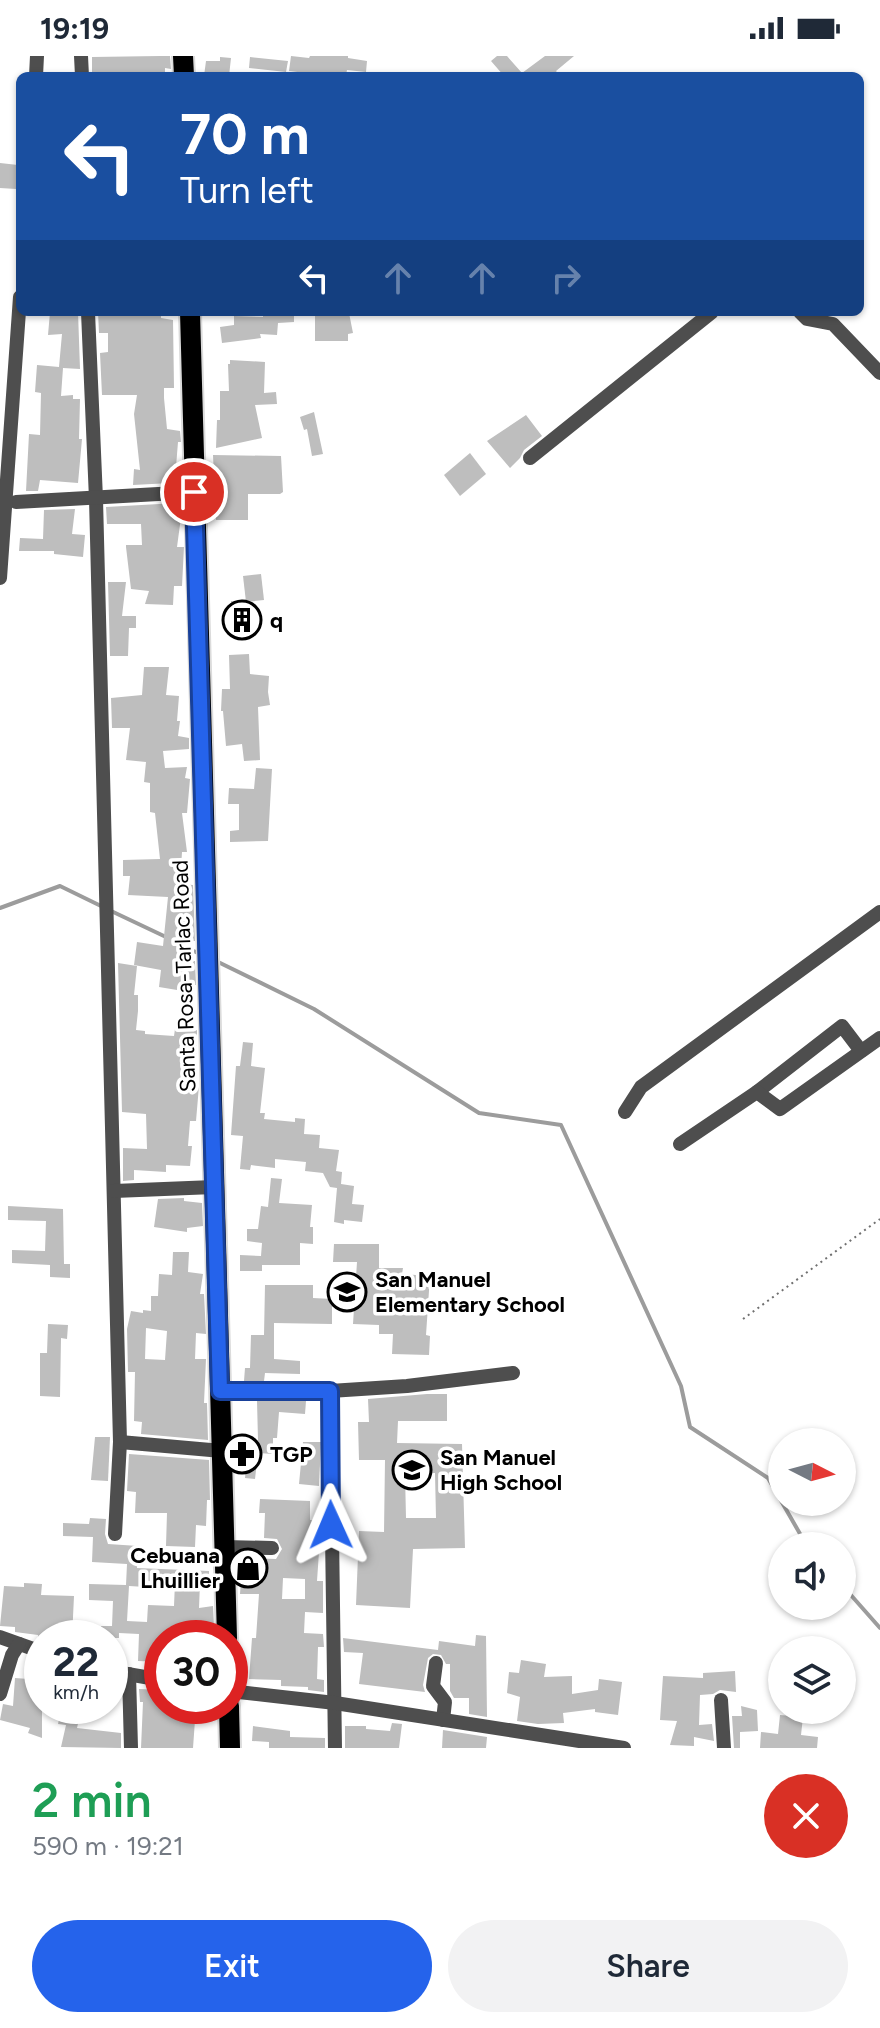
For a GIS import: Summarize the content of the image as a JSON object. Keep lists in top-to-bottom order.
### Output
{
  "streets": {
    "highway": ["Santa Rosa-Tarlac Road"]
  },
  "places": {
    "building": ["q"],
    "school or university": ["San Manuel Elementary School", "San Manuel High School"],
    "pharmacy": ["TGP"],
    "shop": ["Cebuana Lhuillier"]
  },
  "north": "right",
  "page": {
    "status": "19:19",
    "turn": ["70 m", "Turn left"],
    "speed": "22 km/h",
    "limit": "30",
    "heading": ["2 min", "590 m · 19:21"],
    "buttons": ["Exit", "Share"]
  }
}
